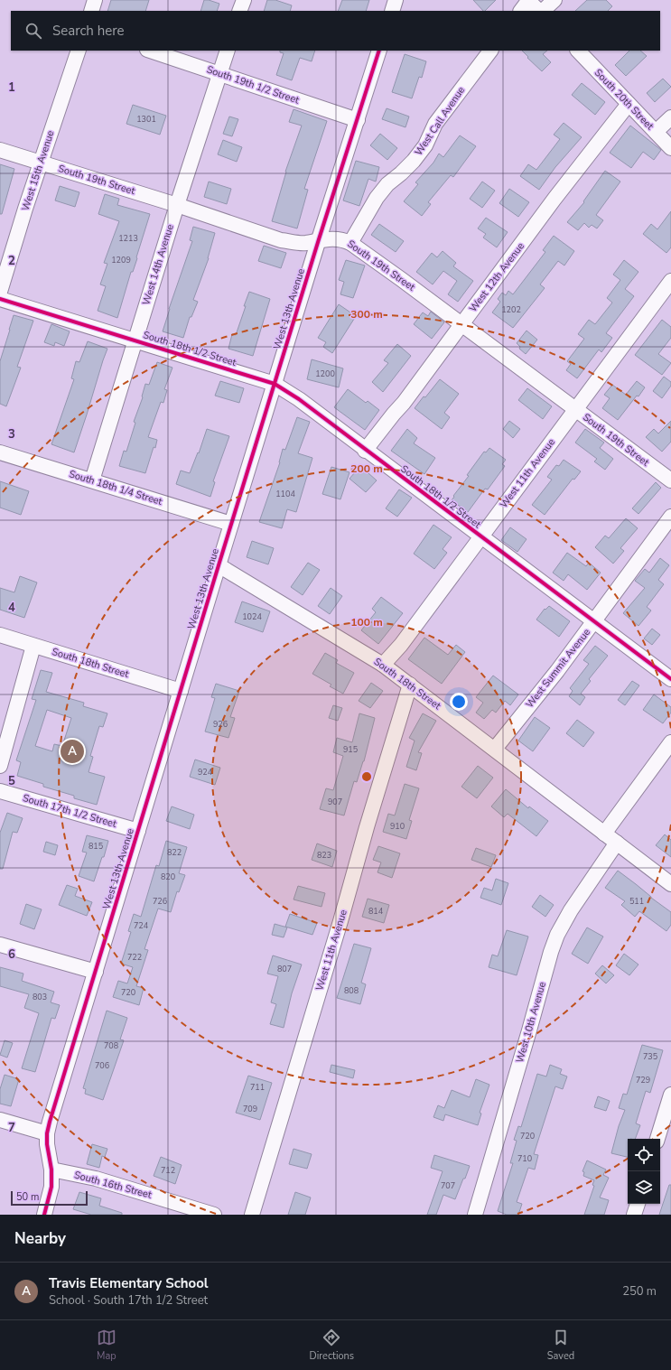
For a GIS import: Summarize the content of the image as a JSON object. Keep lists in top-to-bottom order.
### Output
{
  "streets": {
    "street": [
      "South 19th 1/2 Street",
      "South 20th Street",
      "West Call Avenue",
      "West 15th Avenue",
      "South 19th Street",
      "West 14th Avenue",
      "West 12th Avenue",
      "West 13th Avenue",
      "South 18th 1/2 Street",
      "West 11th Avenue",
      "South 18th 1/4 Street",
      "South 18th Street",
      "West Summit Avenue",
      "South 17th 1/2 Street",
      "West 10th Avenue",
      "South 16th Street"
    ]
  },
  "crossings": [
    ["South 19th 1/2 Street", "West 14th Avenue"],
    ["South 19th 1/2 Street", "West 13th Avenue"],
    ["South 20th Street", "West 12th Avenue"],
    ["West Call Avenue", "South 19th Street"],
    ["West 15th Avenue", "South 19th Street"],
    ["South 19th Street", "West 14th Avenue"],
    ["South 19th Street", "West 12th Avenue"],
    ["South 19th Street", "West 13th Avenue"],
    ["South 19th Street", "West 11th Avenue"],
    ["West 14th Avenue", "South 18th 1/2 Street"],
    ["West 14th Avenue", "South 18th 1/4 Street"],
    ["West 12th Avenue", "South 18th 1/2 Street"],
    ["West 13th Avenue", "South 18th 1/2 Street"],
    ["West 13th Avenue", "South 18th 1/4 Street"],
    ["West 13th Avenue", "South 18th Street"],
    ["West 13th Avenue", "South 17th 1/2 Street"],
    ["South 18th 1/2 Street", "West 11th Avenue"],
    ["South 18th 1/2 Street", "West Summit Avenue"],
    ["West 11th Avenue", "South 18th Street"],
    ["South 18th Street", "West Summit Avenue"],
    ["South 18th Street", "West 10th Avenue"]
  ],
  "house_numbers": [
    "1301",
    "1213",
    "1209",
    "1202",
    "1200",
    "1104",
    "1024",
    "926",
    "915",
    "924",
    "907",
    "910",
    "815",
    "822",
    "823",
    "820",
    "726",
    "511",
    "814",
    "724",
    "722",
    "807",
    "808",
    "720",
    "803",
    "708",
    "735",
    "706",
    "729",
    "711",
    "709",
    "720",
    "710",
    "712",
    "707"
  ],
  "scale_bar": "50 m",
  "page": {
    "search": "Search here",
    "pins": "A",
    "scale": "50 m",
    "heading": "Nearby",
    "list": [
      {
        "mark": "A",
        "name": "Travis Elementary School",
        "note": "School · South 17th 1/2 Street",
        "value": "250 m"
      }
    ],
    "nav": ["Map", "Directions", "Saved"]
  },
  "grid": {
    "rows": [
      "1",
      "2",
      "3",
      "4",
      "5",
      "6",
      "7"
    ]
  },
  "rings": ["300 m", "200 m", "100 m"]
}
